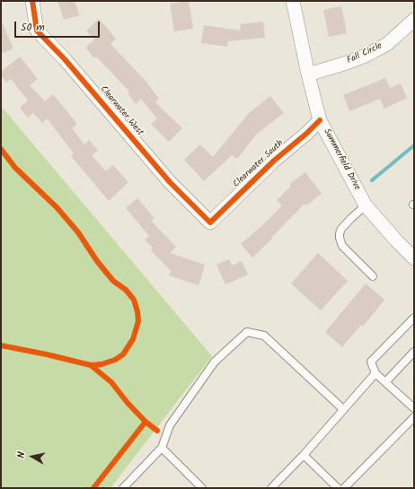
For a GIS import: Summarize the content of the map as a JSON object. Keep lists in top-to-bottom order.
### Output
{
  "streets": {
    "street": [
      "Fall Circle",
      "Clearwater West",
      "Summerfield Drive",
      "Clearwater South"
    ]
  },
  "crossings": [
    ["Fall Circle", "Summerfield Drive"],
    ["Clearwater West", "Clearwater South"],
    ["Summerfield Drive", "Clearwater South"]
  ],
  "scale_bar": "50 m",
  "north": "left"
}
